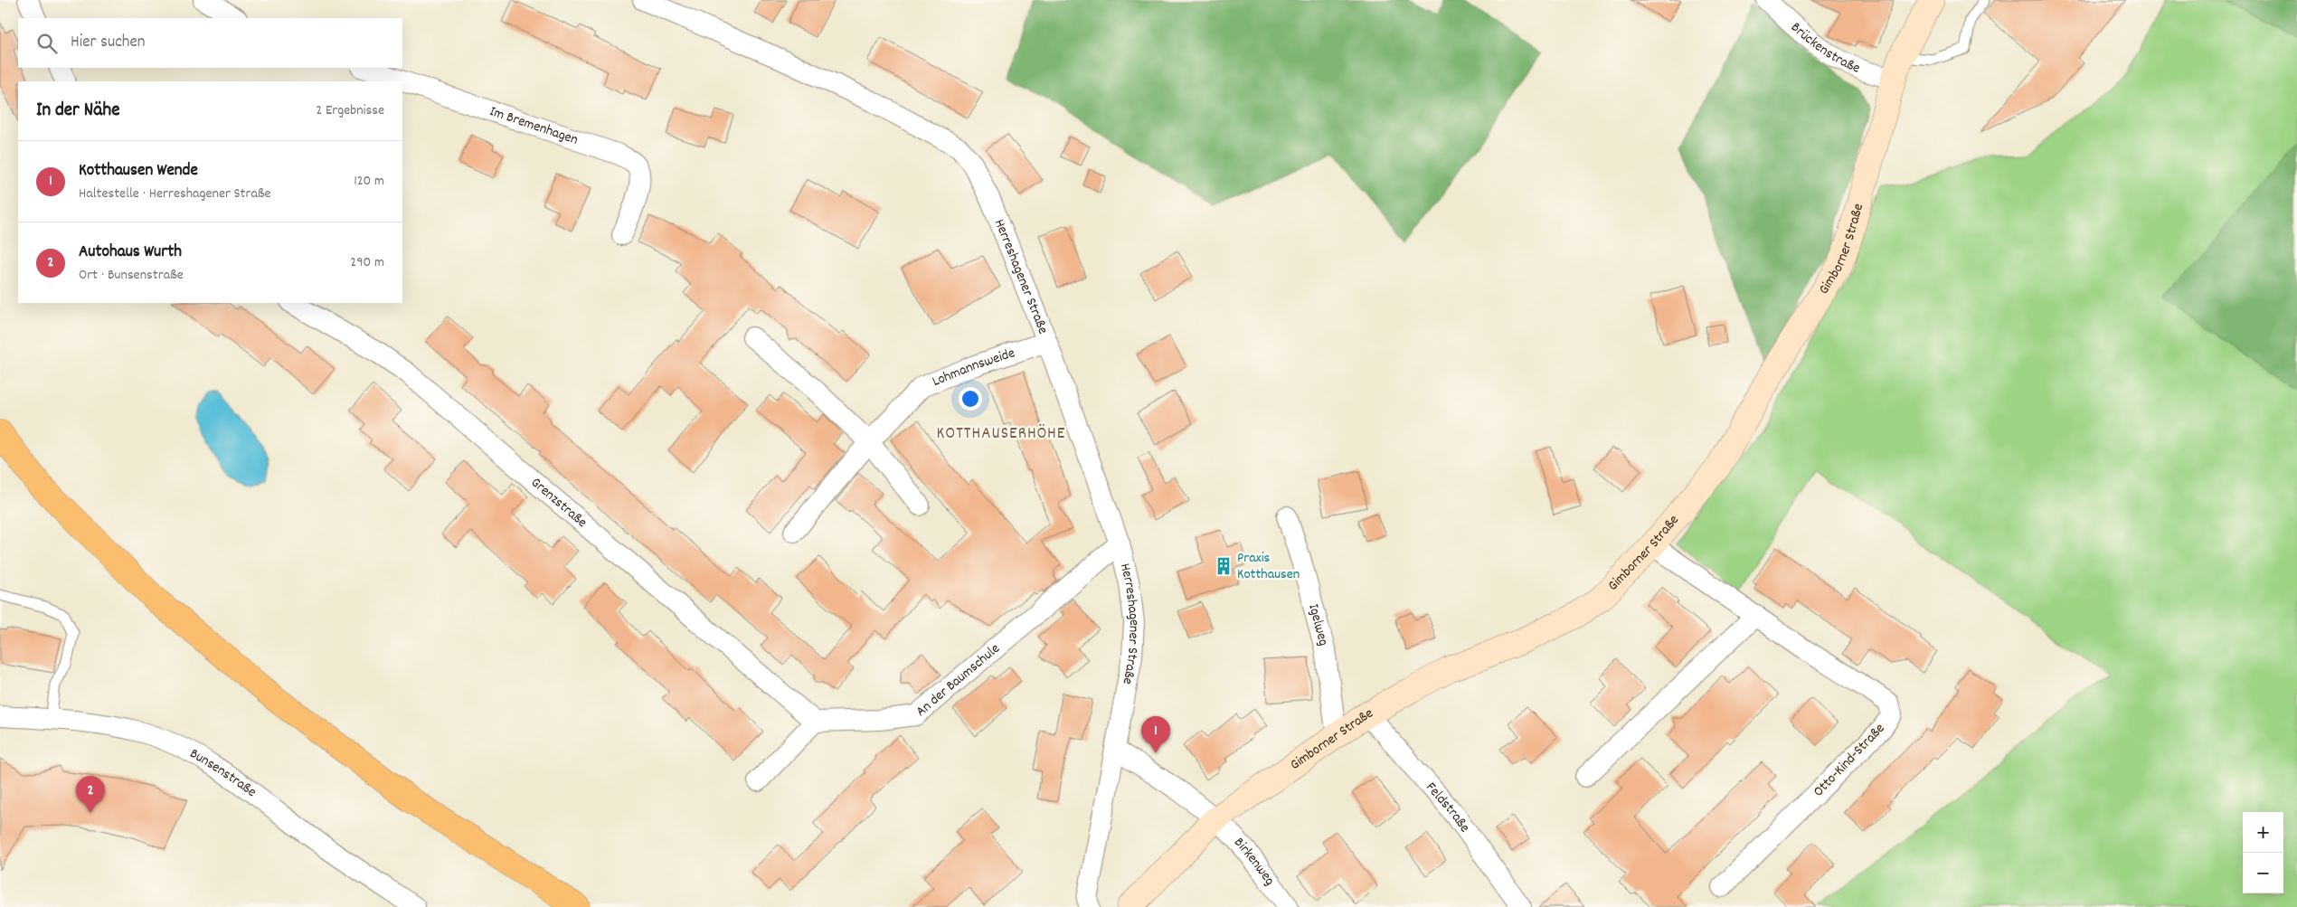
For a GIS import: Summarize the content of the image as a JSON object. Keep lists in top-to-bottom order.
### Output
{
  "streets": {
    "street": [
      "Brückenstraße",
      "Im Bremenhagen",
      "Gimborner Straße",
      "Herreshagener Straße",
      "Lohmannsweide",
      "Grenzstraße",
      "Igelweg",
      "An der Baumschule",
      "Otto-Kind-Straße",
      "Bunsenstraße",
      "Feldstraße",
      "Birkenweg"
    ]
  },
  "crossings": [
    ["Brückenstraße", "Gimborner Straße"],
    ["Gimborner Straße", "Igelweg"],
    ["Gimborner Straße", "Otto-Kind-Straße"],
    ["Gimborner Straße", "Feldstraße"],
    ["Gimborner Straße", "Birkenweg"],
    ["Herreshagener Straße", "Lohmannsweide"],
    ["Herreshagener Straße", "An der Baumschule"],
    ["Grenzstraße", "An der Baumschule"]
  ],
  "districts": ["KOTTHAUSERHÖHE"],
  "places": {
    "building": ["Praxis Kotthausen"]
  },
  "page": {
    "search": "Hier suchen",
    "heading": ["In der Nähe", "2 Ergebnisse"],
    "list": [
      {
        "mark": "1",
        "name": "Kotthausen Wende",
        "note": "Haltestelle · Herreshagener Straße",
        "value": "120 m"
      },
      {
        "mark": "2",
        "name": "Autohaus Wurth",
        "note": "Ort · Bunsenstraße",
        "value": "290 m"
      }
    ],
    "pins": ["1", "2"],
    "map_buttons": ["+", "−"]
  }
}
